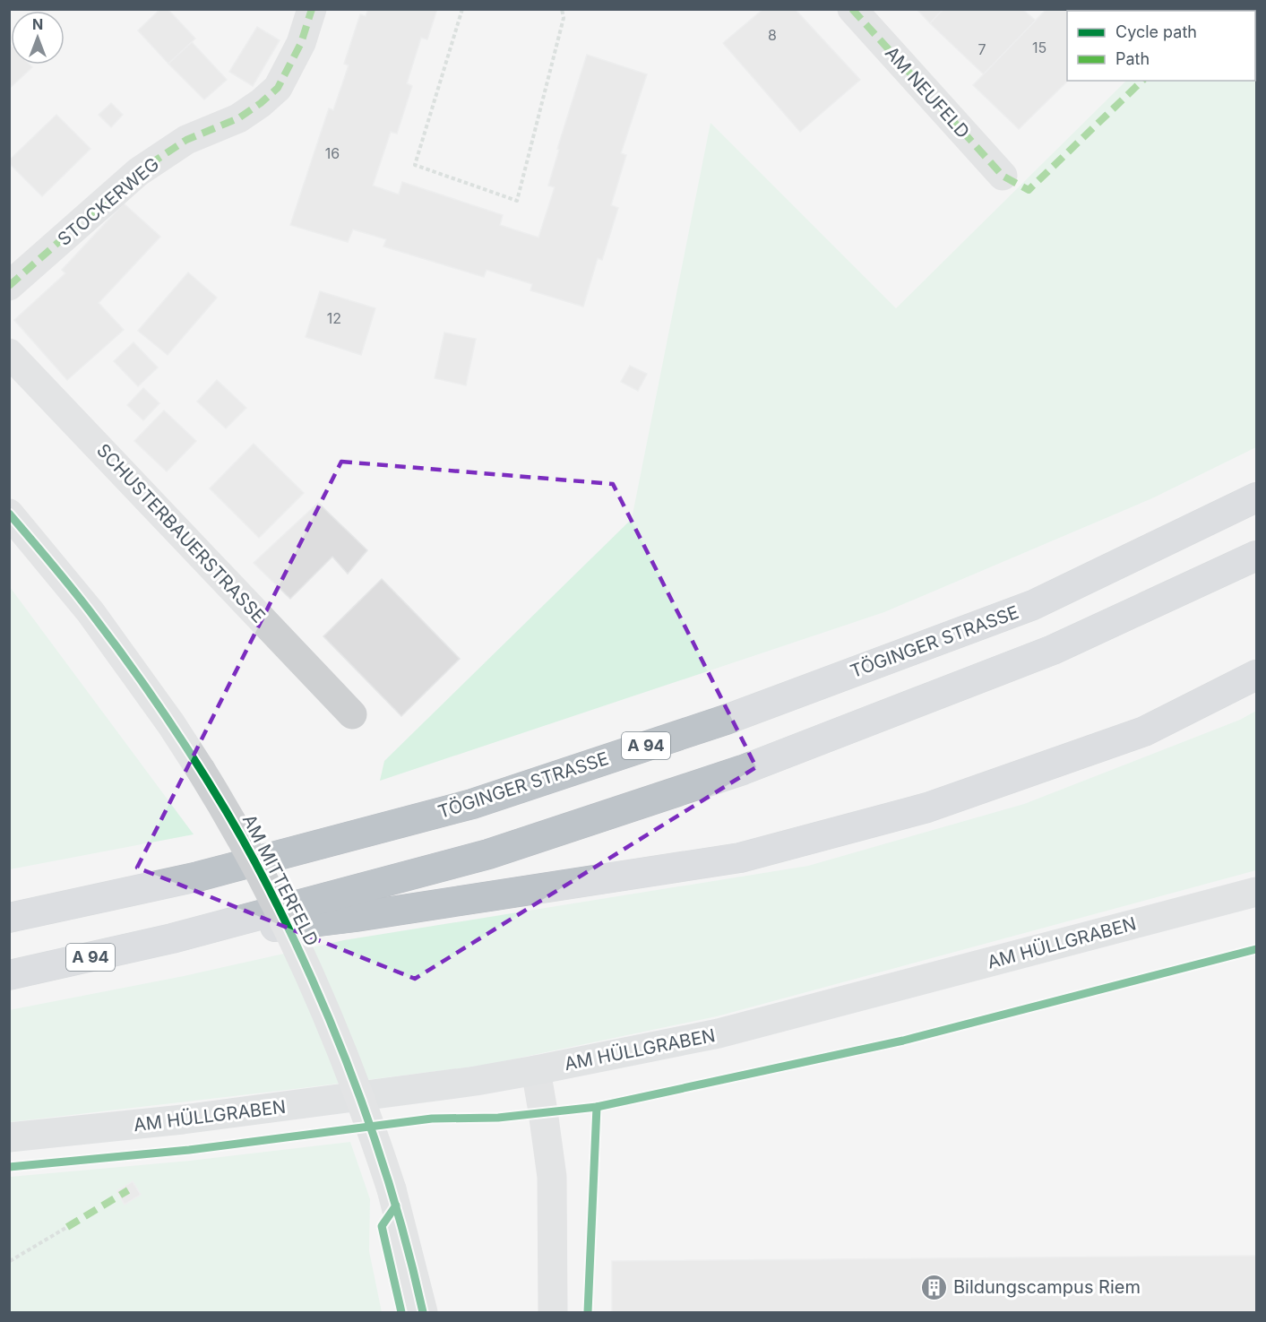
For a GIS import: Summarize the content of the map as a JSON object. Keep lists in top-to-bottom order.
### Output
{
  "streets": {
    "highway": ["TÖGINGER STRASSE", "A 94"],
    "main road": ["AM HÜLLGRABEN"],
    "street": [
      "AM NEUFELD",
      "STOCKERWEG",
      "SCHUSTERBAUERSTRASSE",
      "AM MITTERFELD"
    ]
  },
  "places": {
    "building": ["Bildungscampus Riem"]
  },
  "house_numbers": [
    "8",
    "15",
    "7",
    "16",
    "12"
  ],
  "legend": ["Cycle path", "Path"],
  "north": "top"
}
